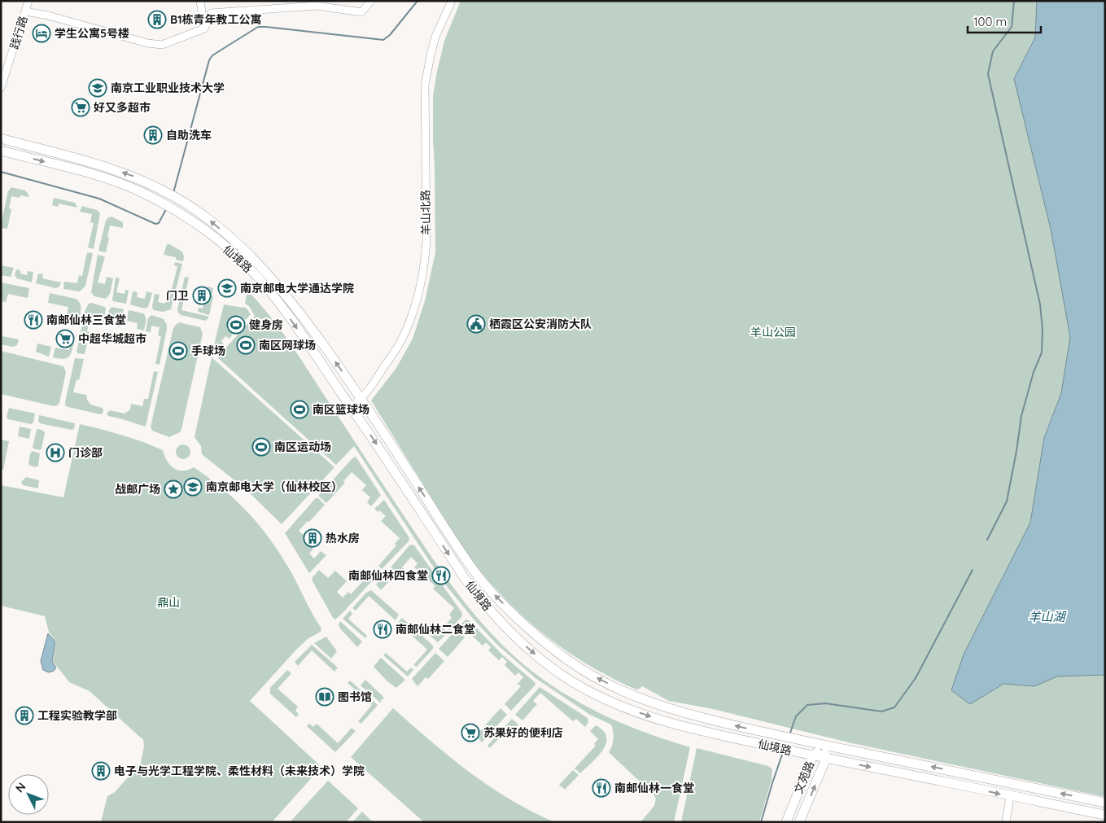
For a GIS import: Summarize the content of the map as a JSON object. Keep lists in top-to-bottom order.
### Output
{
  "streets": {
    "main road": ["仙境路", "文苑路"],
    "street": ["践行路", "羊山北路"]
  },
  "crossings": [
    ["羊山北路", "仙境路"],
    ["仙境路", "文苑路"]
  ],
  "water": ["羊山湖"],
  "parks": ["羊山公园", "鼎山"],
  "places": {
    "building": [
      "B1栋青年教工公寓",
      "自助洗车",
      "门卫",
      "热水房",
      "工程实验教学部",
      "电子与光学工程学院、柔性材料（未来技术）学院"
    ],
    "hotel": ["学生公寓5号楼"],
    "school or university": ["南京工业职业技术大学", "南京邮电大学通达学院", "南京邮电大学（仙林校区）"],
    "supermarket": ["好又多超市", "中超华城超市", "苏果好的便利店"],
    "restaurant": [
      "南邮仙林三食堂",
      "南邮仙林四食堂",
      "南邮仙林二食堂",
      "南邮仙林一食堂"
    ],
    "public building": ["栖霞区公安消防大队"],
    "sports": [
      "健身房",
      "南区网球场",
      "手球场",
      "南区篮球场",
      "南区运动场"
    ],
    "hospital": ["门诊部"],
    "place": ["战邮广场"],
    "library": ["图书馆"]
  },
  "scale_bar": "100 m",
  "north": "top left"
}
